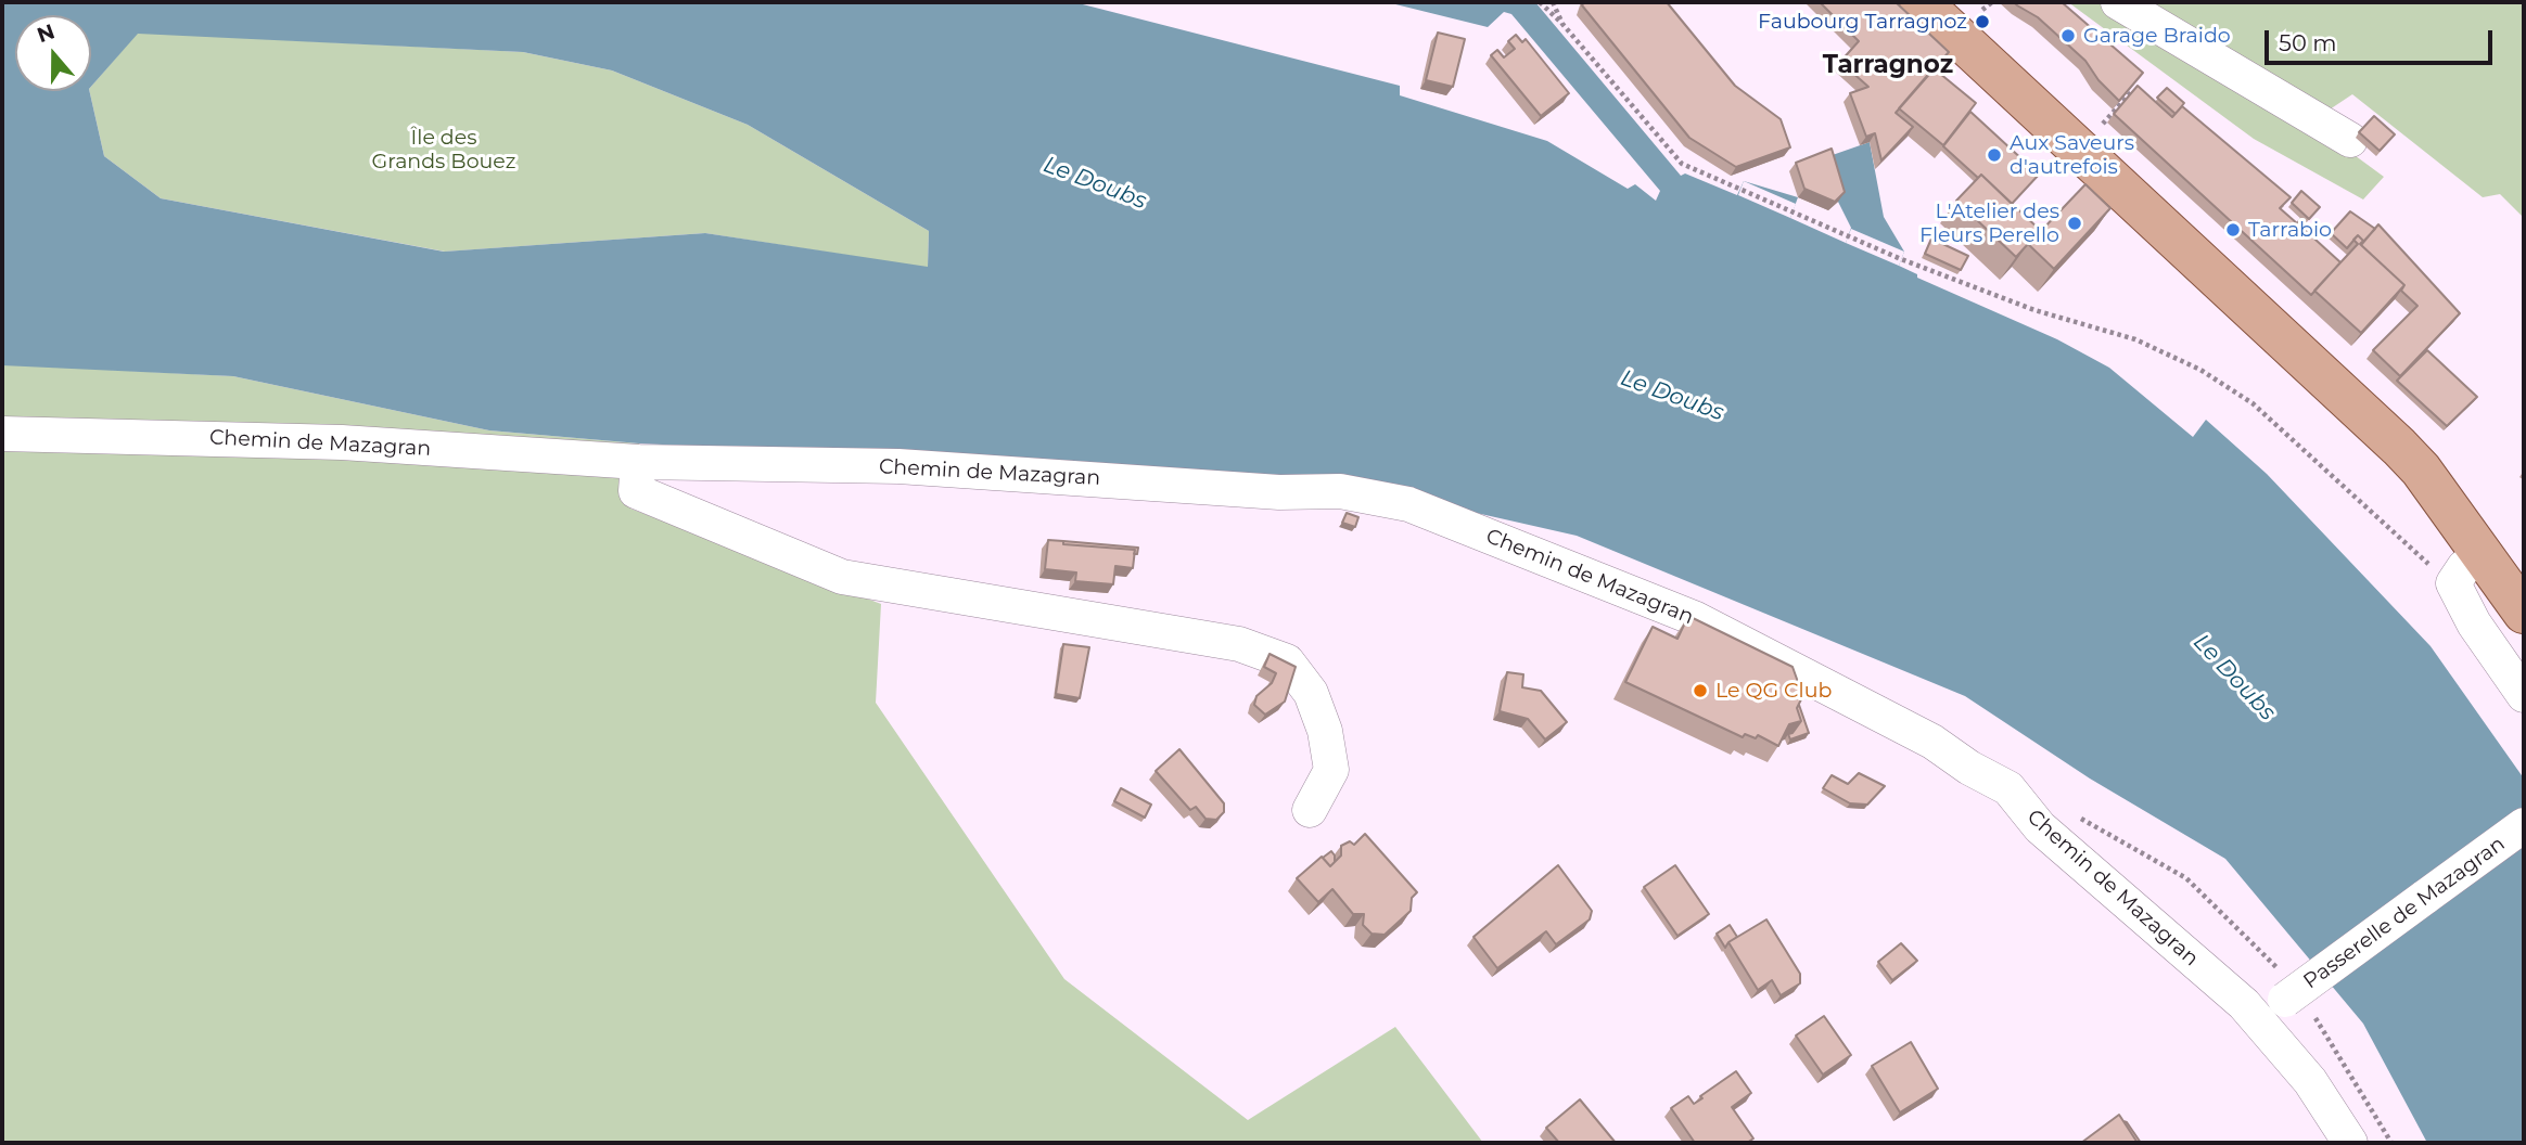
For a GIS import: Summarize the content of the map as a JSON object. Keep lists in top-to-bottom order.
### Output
{
  "streets": {
    "street": ["Chemin de Mazagran", "Passerelle de Mazagran"]
  },
  "crossings": [
    ["Chemin de Mazagran", "Passerelle de Mazagran"]
  ],
  "districts": ["Tarragnoz"],
  "water": ["Le Doubs"],
  "parks": ["Île des Grands Bouez"],
  "places": [
    "Faubourg Tarragnoz",
    "Garage Braido",
    "Aux Saveurs d'autrefois",
    "L'Atelier des Fleurs Perello",
    "Tarrabio",
    "Le QG Club"
  ],
  "scale_bar": "50 m",
  "north": "top"
}
